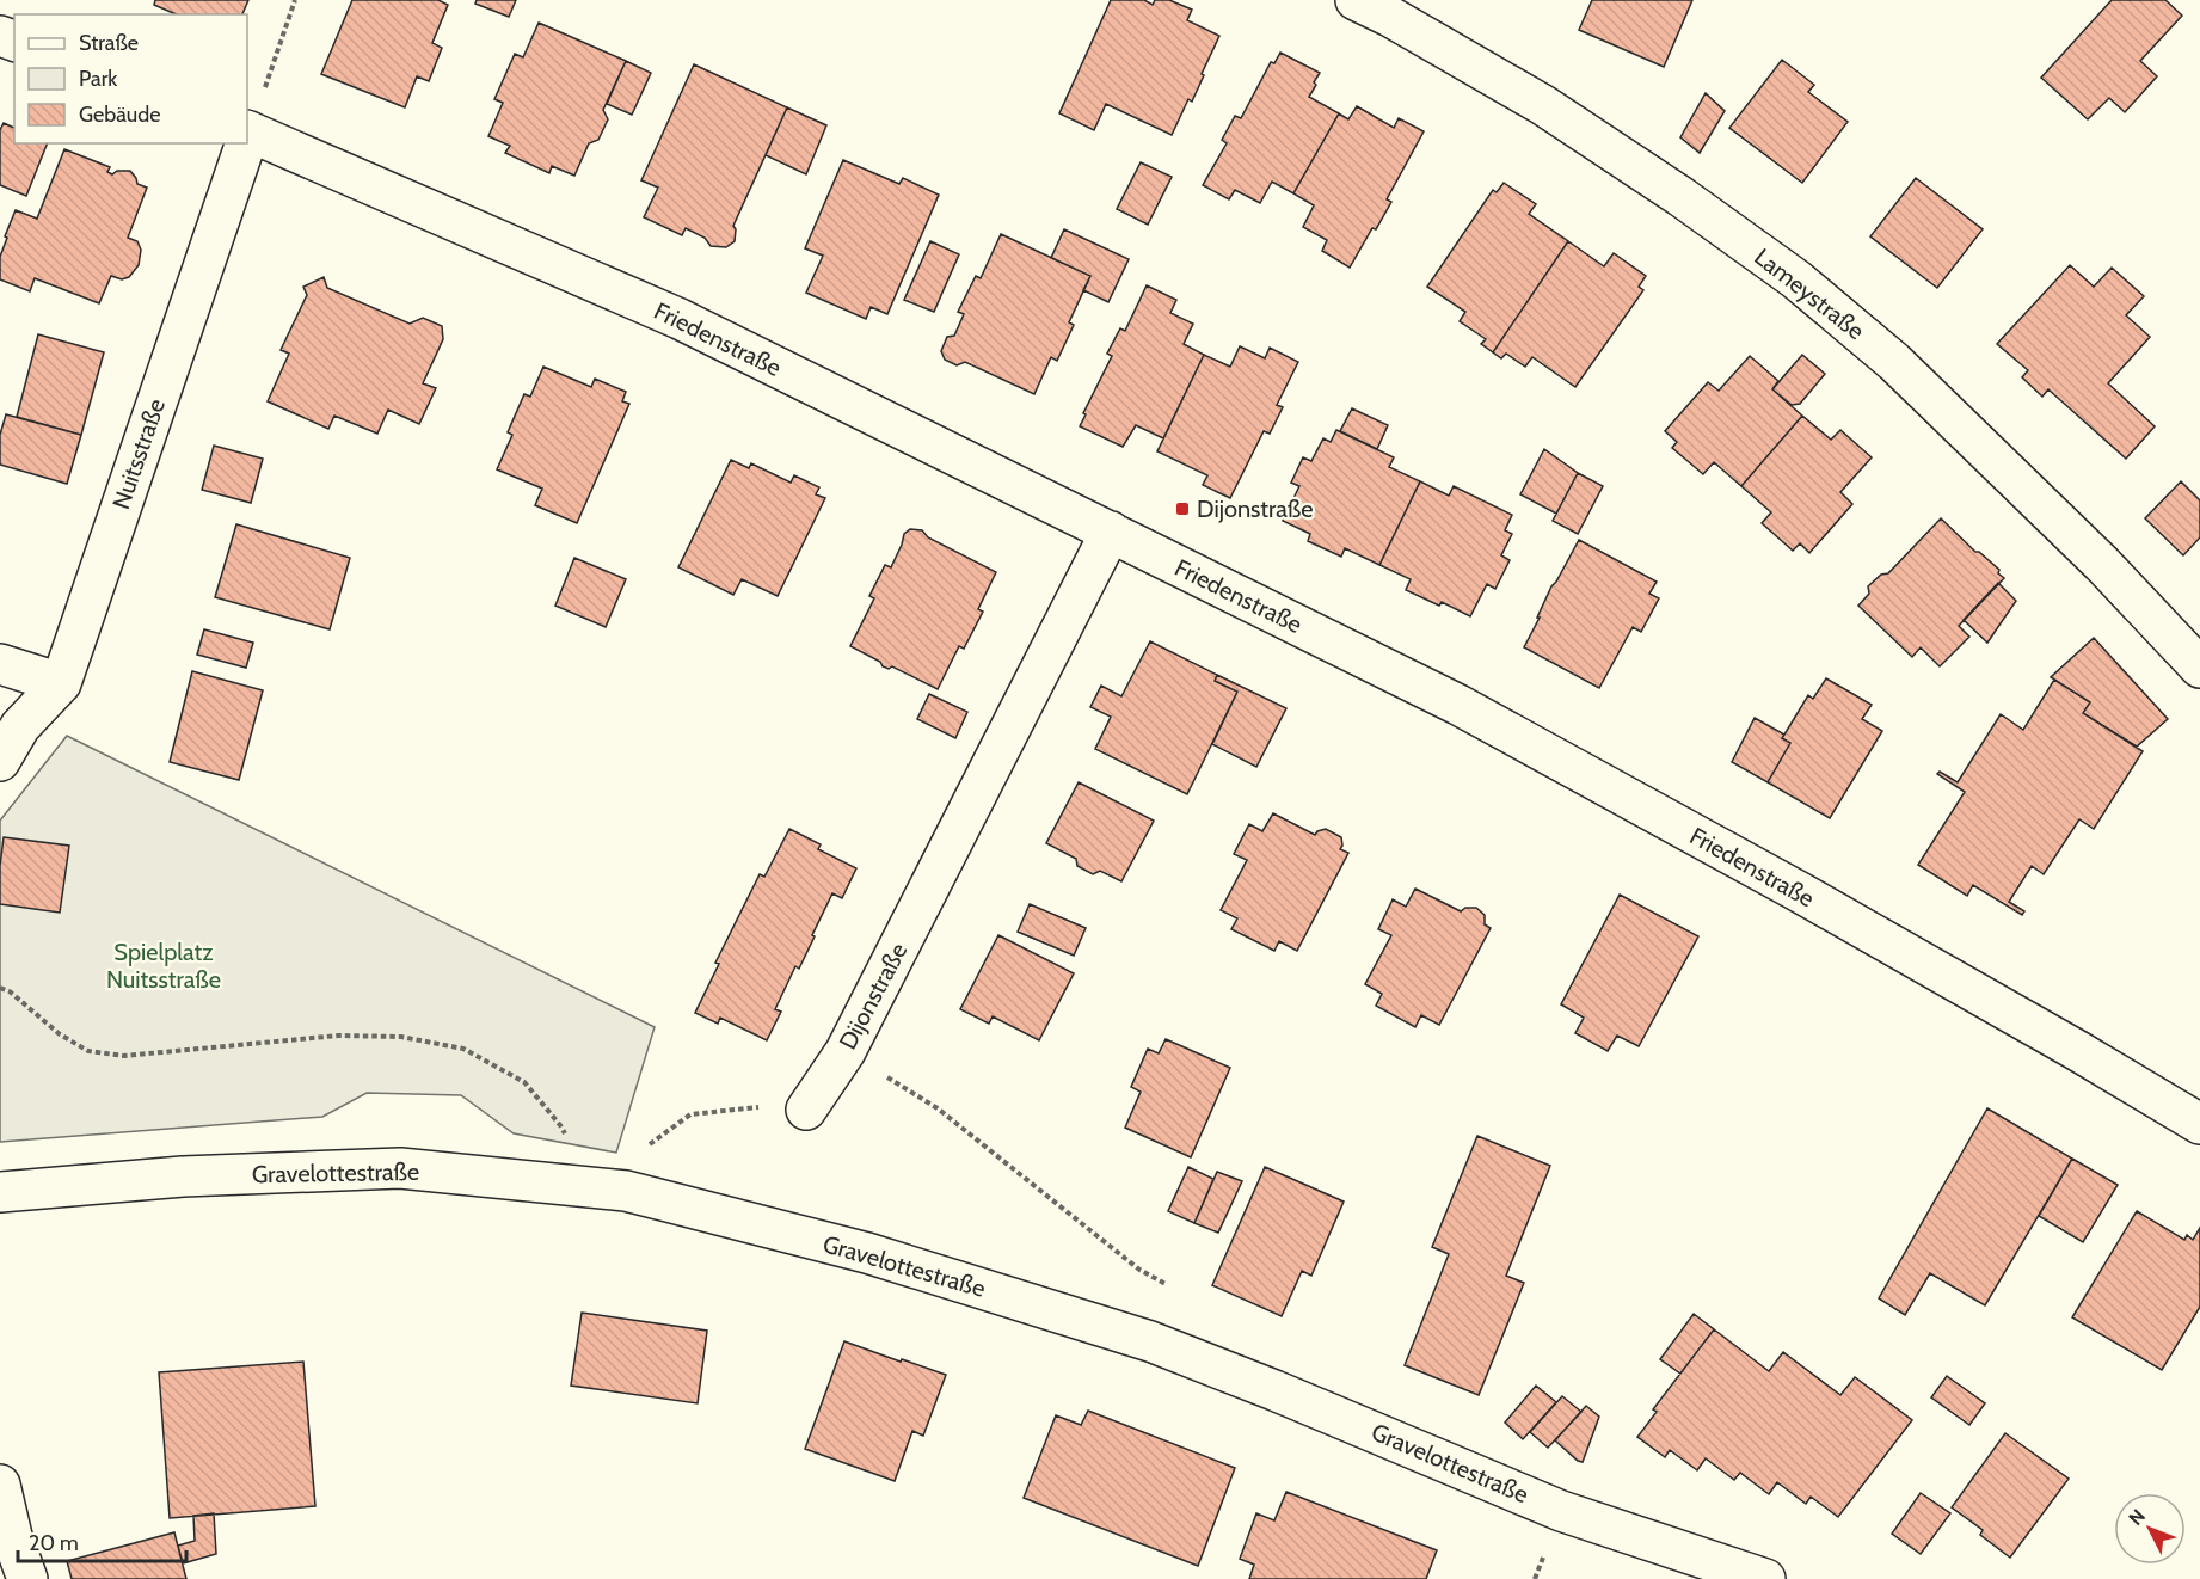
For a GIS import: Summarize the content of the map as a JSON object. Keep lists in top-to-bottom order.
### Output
{
  "streets": {
    "street": [
      "Lameystraße",
      "Friedenstraße",
      "Nuitsstraße",
      "Dijonstraße",
      "Gravelottestraße"
    ]
  },
  "crossings": [
    ["Friedenstraße", "Dijonstraße"]
  ],
  "parks": ["Spielplatz Nuitsstraße"],
  "places": {
    "transit": ["Dijonstraße"]
  },
  "legend": ["Straße", "Park", "Gebäude"],
  "scale_bar": "20 m",
  "north": "top left"
}
